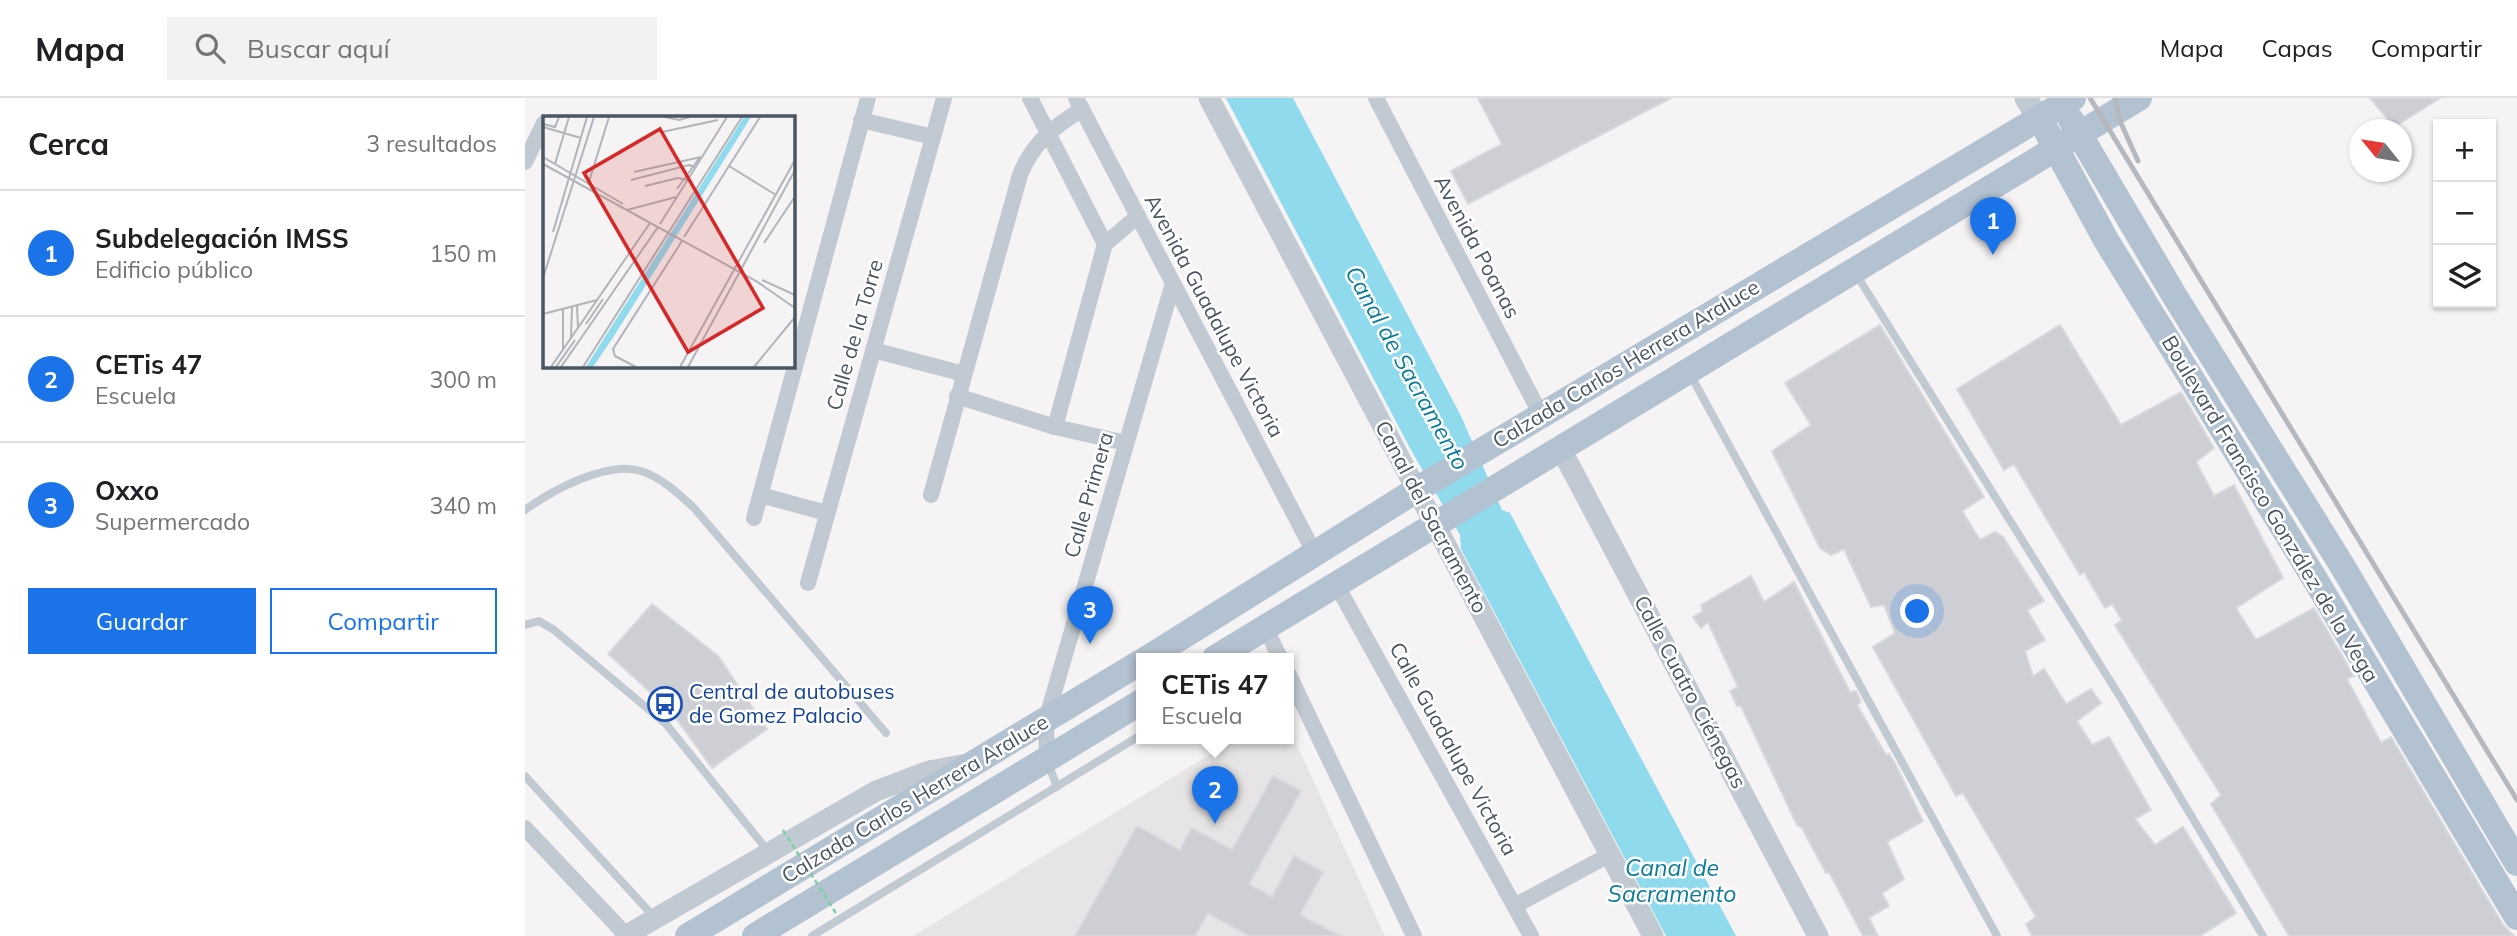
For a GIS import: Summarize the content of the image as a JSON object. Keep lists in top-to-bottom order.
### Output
{
  "streets": {
    "main road": ["Calzada Carlos Herrera Araluce", "Boulevard Francisco González de la Vega"],
    "street": [
      "Avenida Poanas",
      "Avenida Guadalupe Victoria",
      "Calle de la Torre",
      "Calle Primera",
      "Canal del Sacramento",
      "Calle Cuatro Ciénegas",
      "Calle Guadalupe Victoria"
    ]
  },
  "crossings": [
    ["Avenida Poanas", "Calzada Carlos Herrera Araluce"],
    ["Avenida Guadalupe Victoria", "Calzada Carlos Herrera Araluce"],
    ["Avenida Guadalupe Victoria", "Calle Primera"],
    ["Calzada Carlos Herrera Araluce", "Calle Primera"],
    ["Calzada Carlos Herrera Araluce", "Boulevard Francisco González de la Vega"],
    ["Calzada Carlos Herrera Araluce", "Canal del Sacramento"],
    ["Calzada Carlos Herrera Araluce", "Calle Cuatro Ciénegas"],
    ["Calzada Carlos Herrera Araluce", "Calle Guadalupe Victoria"]
  ],
  "water": ["Canal de Sacramento"],
  "places": {
    "bus stop": ["Central de autobuses de Gomez Palacio"]
  },
  "north": "top left",
  "page": {
    "header": "Mapa",
    "search": "Buscar aquí",
    "nav": ["Mapa", "Capas", "Compartir"],
    "heading": ["Cerca", "3 resultados"],
    "map_buttons": ["+", "−"],
    "list": [
      {
        "mark": "1",
        "name": "Subdelegación IMSS",
        "note": "Edificio público",
        "value": "150 m"
      },
      {
        "mark": "2",
        "name": "CETis 47",
        "note": "Escuela",
        "value": "300 m"
      },
      {
        "mark": "3",
        "name": "Oxxo",
        "note": "Supermercado",
        "value": "340 m"
      }
    ],
    "pins": ["1", "3", "2"],
    "buttons": ["Guardar", "Compartir"],
    "popup": ["CETis 47", "Escuela"]
  }
}
